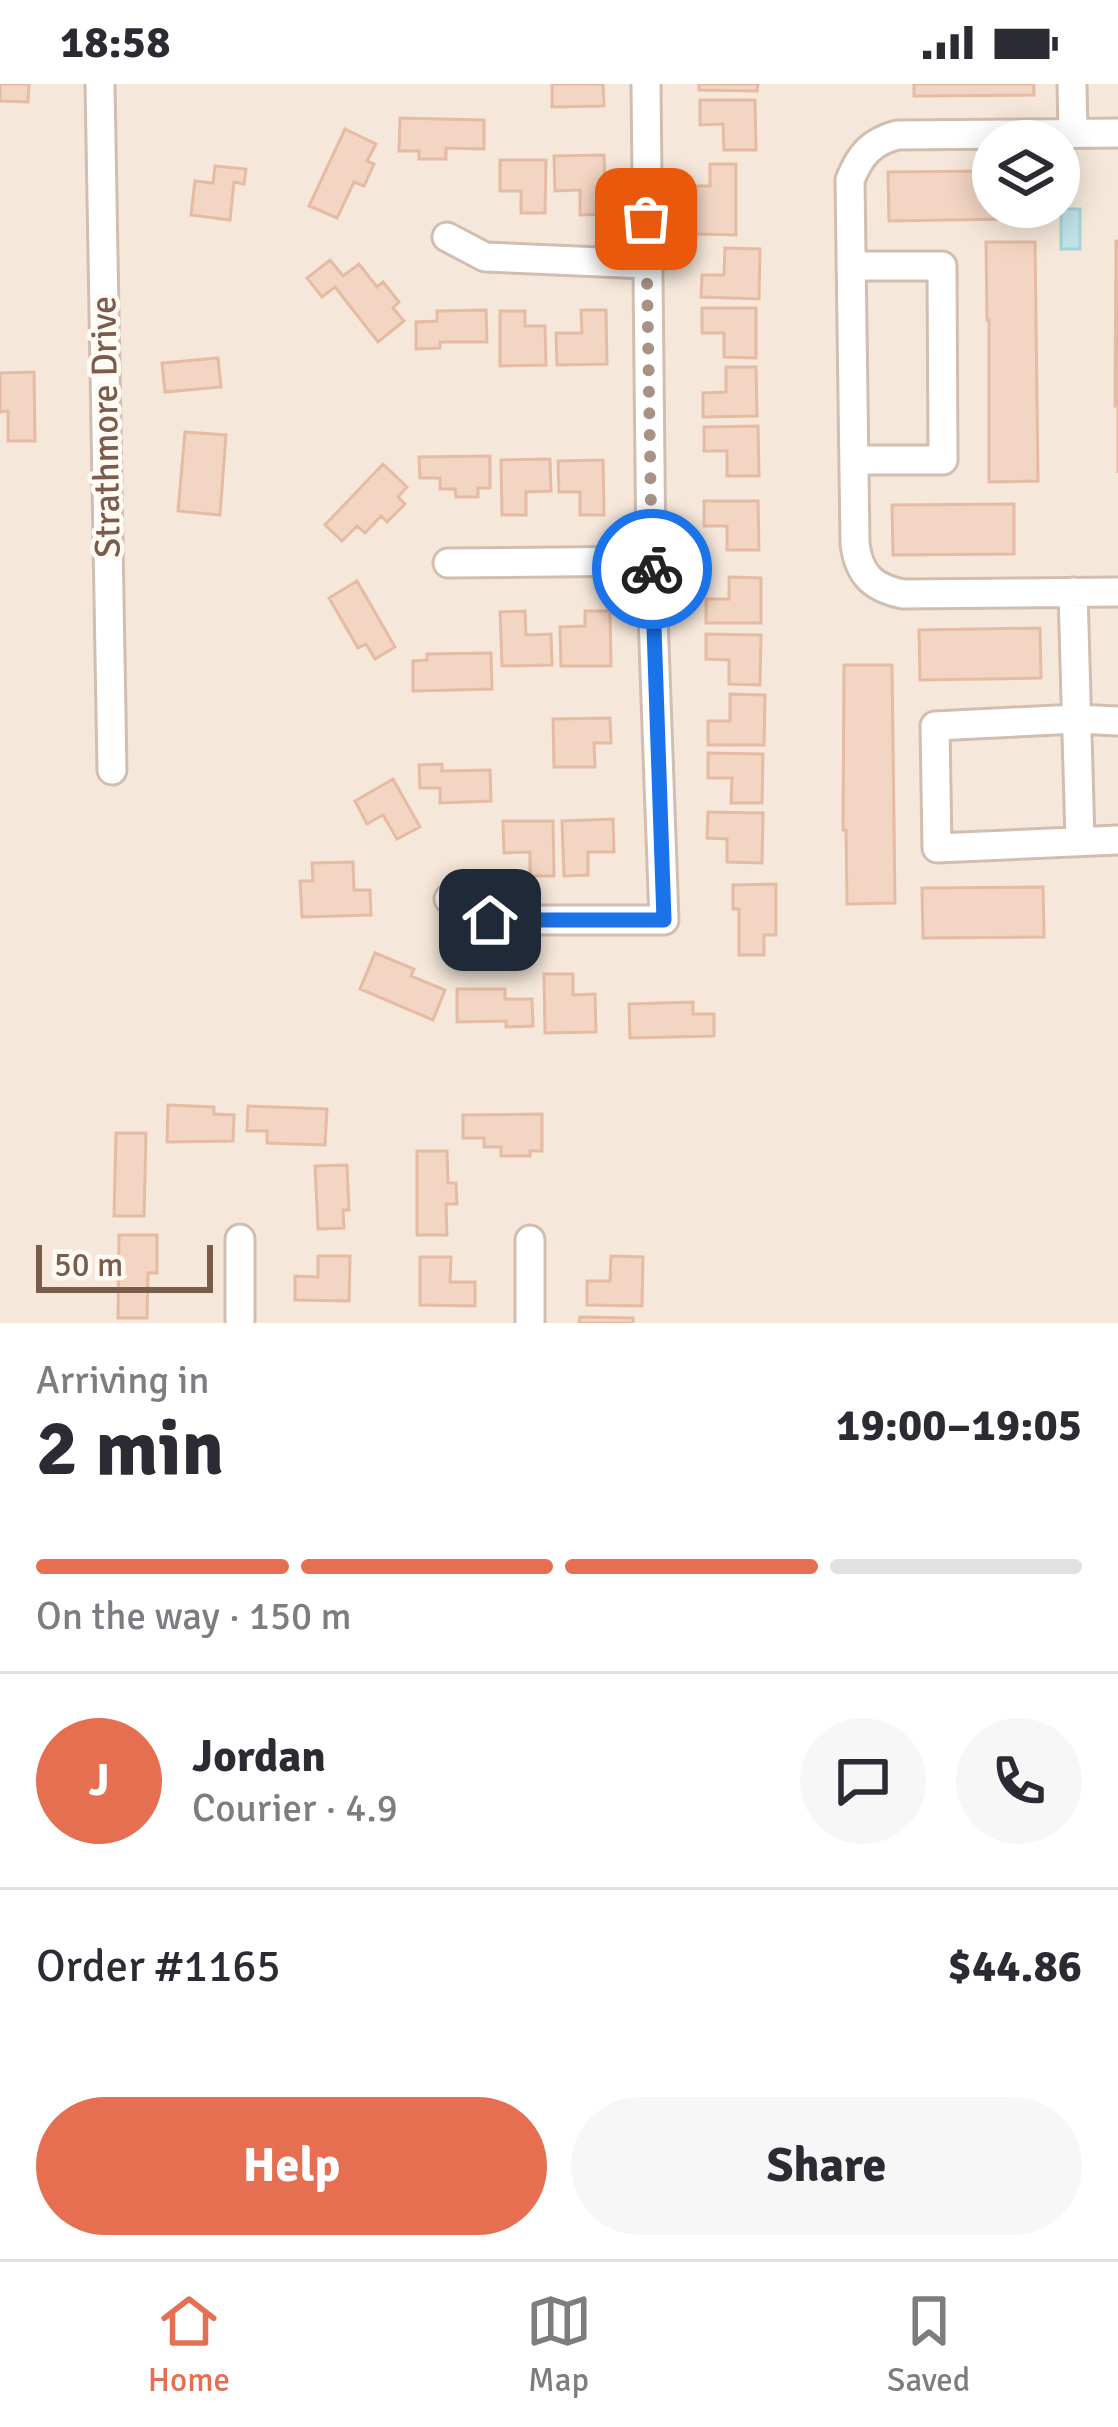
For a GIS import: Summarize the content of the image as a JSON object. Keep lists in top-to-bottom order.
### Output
{
  "streets": {
    "street": ["Strathmore Drive"]
  },
  "scale_bar": "50 m",
  "page": {
    "status": "18:58",
    "scale": "50 m",
    "heading": ["2 min", "Arriving in", "19:00–19:05"],
    "panel": [
      "Jordan",
      "Courier · 4.9",
      "Order #1165",
      "$44.86"
    ],
    "bar": "On the way · 150 m",
    "round": "J",
    "buttons": ["Help", "Share"],
    "tabs": ["Home", "Map", "Saved"]
  }
}
